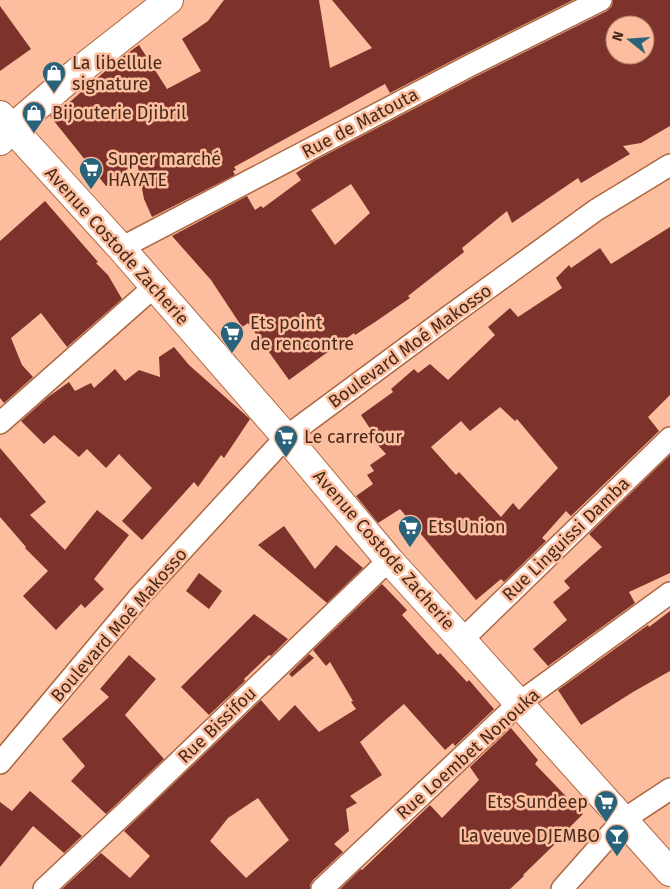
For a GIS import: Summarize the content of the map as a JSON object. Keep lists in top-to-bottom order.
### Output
{
  "streets": {
    "street": [
      "Rue de Matouta",
      "Avenue Costode Zacherie",
      "Boulevard Moé Makosso",
      "Rue Linguissi Damba",
      "Rue Bissifou",
      "Rue Loembet Nonouka"
    ]
  },
  "crossings": [
    ["Rue de Matouta", "Avenue Costode Zacherie"],
    ["Avenue Costode Zacherie", "Boulevard Moé Makosso"],
    ["Avenue Costode Zacherie", "Rue Linguissi Damba"],
    ["Avenue Costode Zacherie", "Rue Bissifou"],
    ["Avenue Costode Zacherie", "Rue Loembet Nonouka"]
  ],
  "places": {
    "shop": ["La libellule signature", "Bijouterie Djibril"],
    "supermarket": [
      "Super marché HAYATE",
      "Ets point de rencontre",
      "Le carrefour",
      "Ets Union",
      "Ets Sundeep"
    ],
    "bar": ["La veuve DJEMBO"]
  },
  "north": "left"
}
